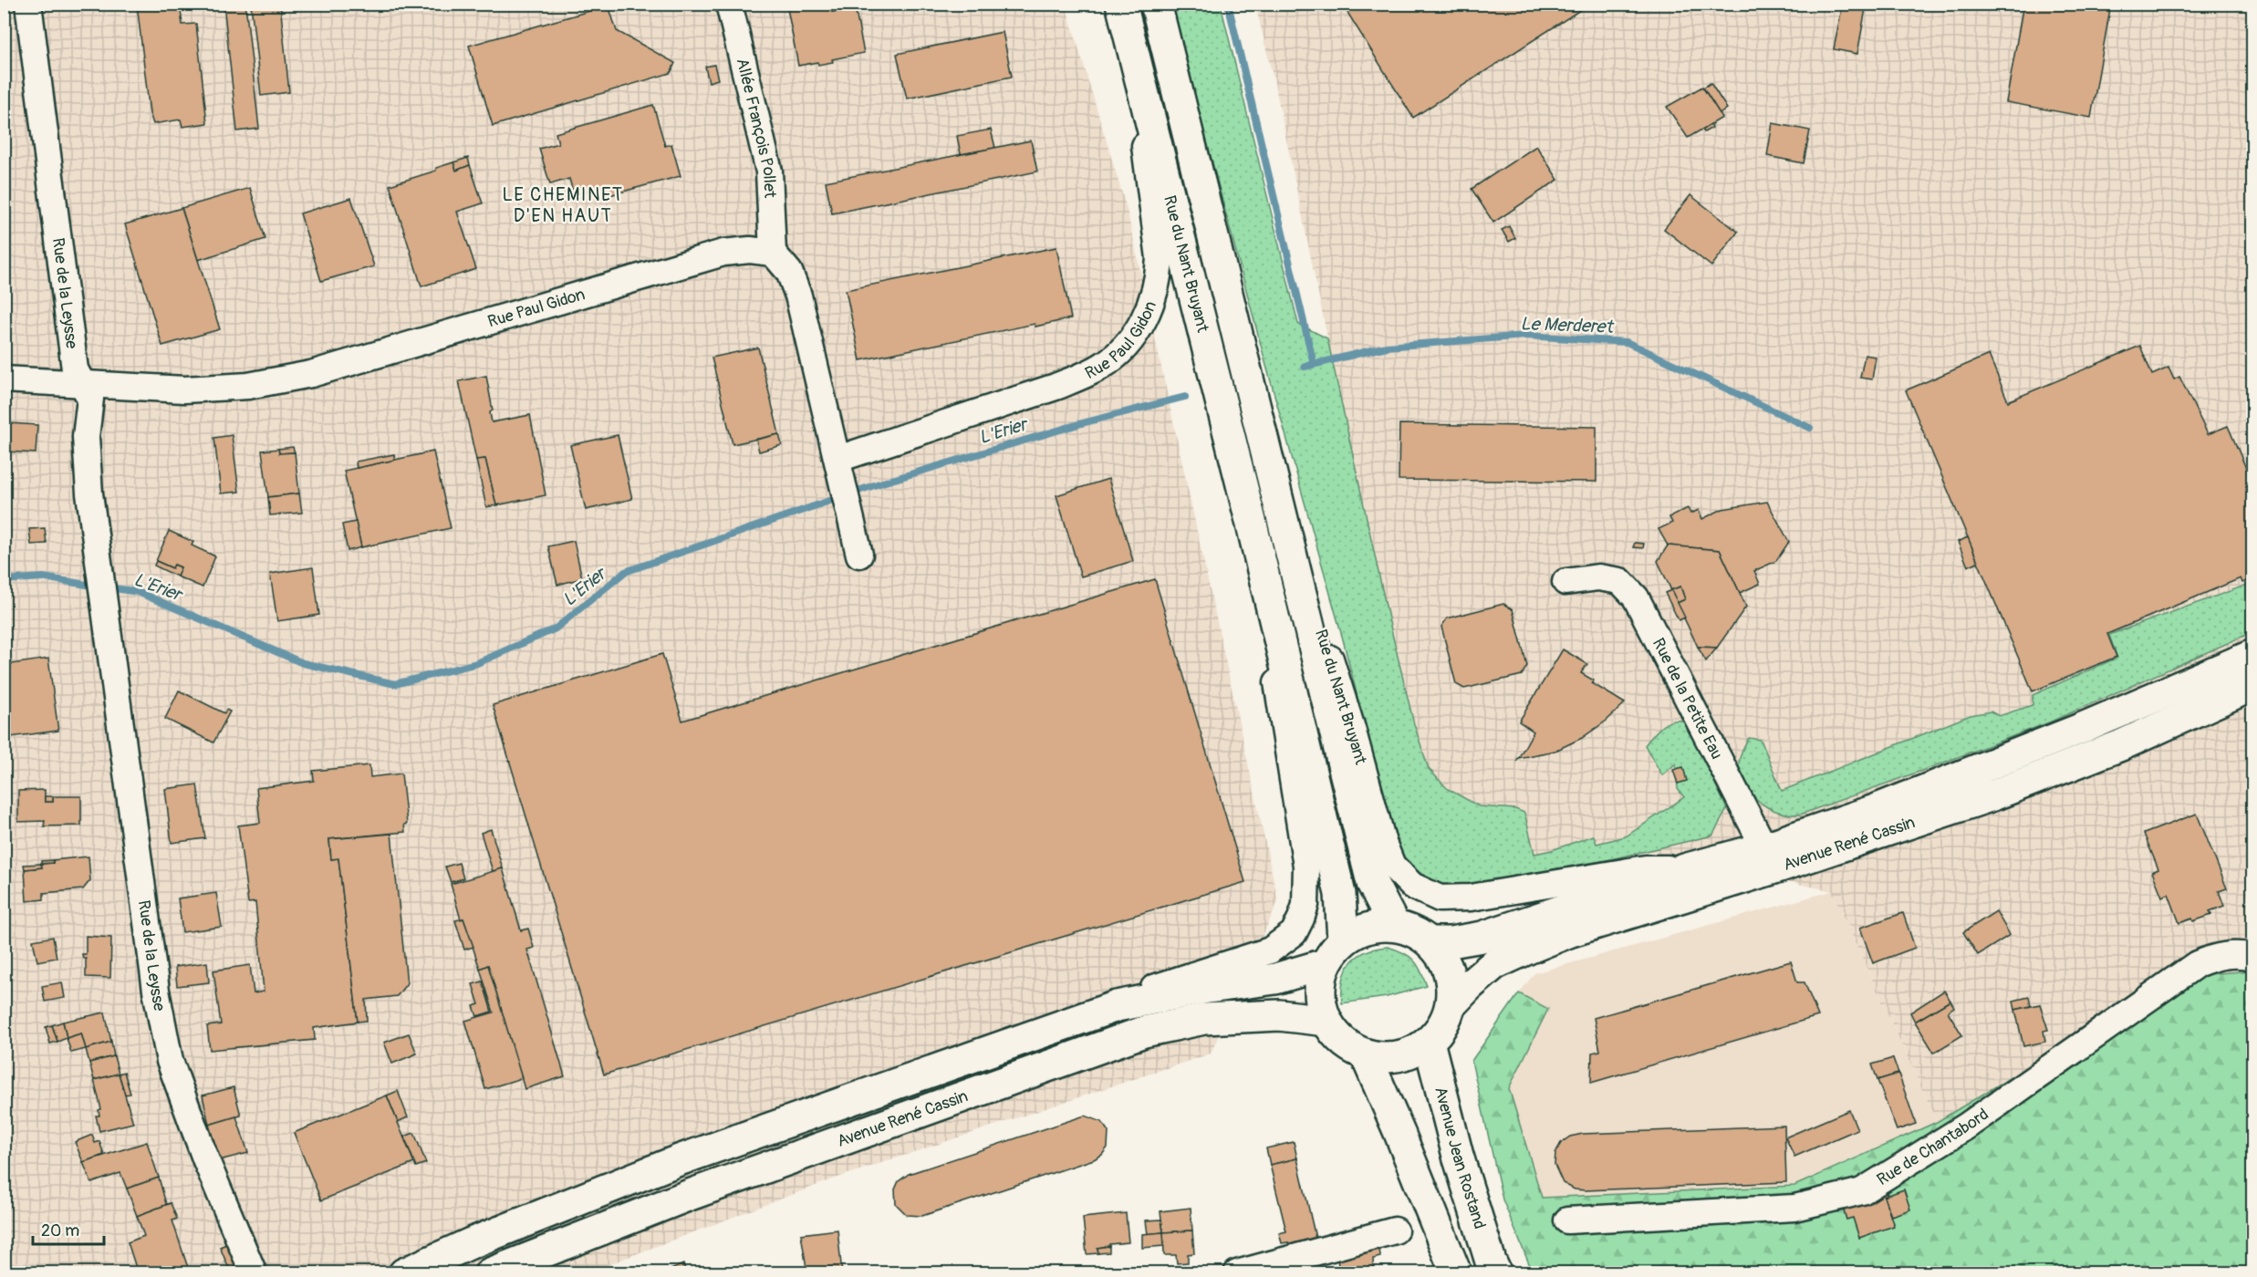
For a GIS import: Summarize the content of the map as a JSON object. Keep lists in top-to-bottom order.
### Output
{
  "streets": {
    "main road": ["Rue du Nant Bruyant", "Avenue René Cassin", "Avenue Jean Rostand"],
    "street": [
      "Allée François Pollet",
      "Rue de la Leysse",
      "Rue Paul Gidon",
      "Rue de la Petite Eau",
      "Rue de Chantabord"
    ]
  },
  "crossings": [
    ["Allée François Pollet", "Rue Paul Gidon"],
    ["Rue du Nant Bruyant", "Rue Paul Gidon"],
    ["Rue du Nant Bruyant", "Avenue René Cassin"],
    ["Rue du Nant Bruyant", "Avenue Jean Rostand"],
    ["Rue de la Leysse", "Rue Paul Gidon"],
    ["Rue de la Petite Eau", "Avenue René Cassin"],
    ["Avenue René Cassin", "Avenue Jean Rostand"]
  ],
  "districts": ["LE CHEMINET D'EN HAUT"],
  "water": ["Le Merderet", "L'Erier"],
  "scale_bar": "20 m"
}
